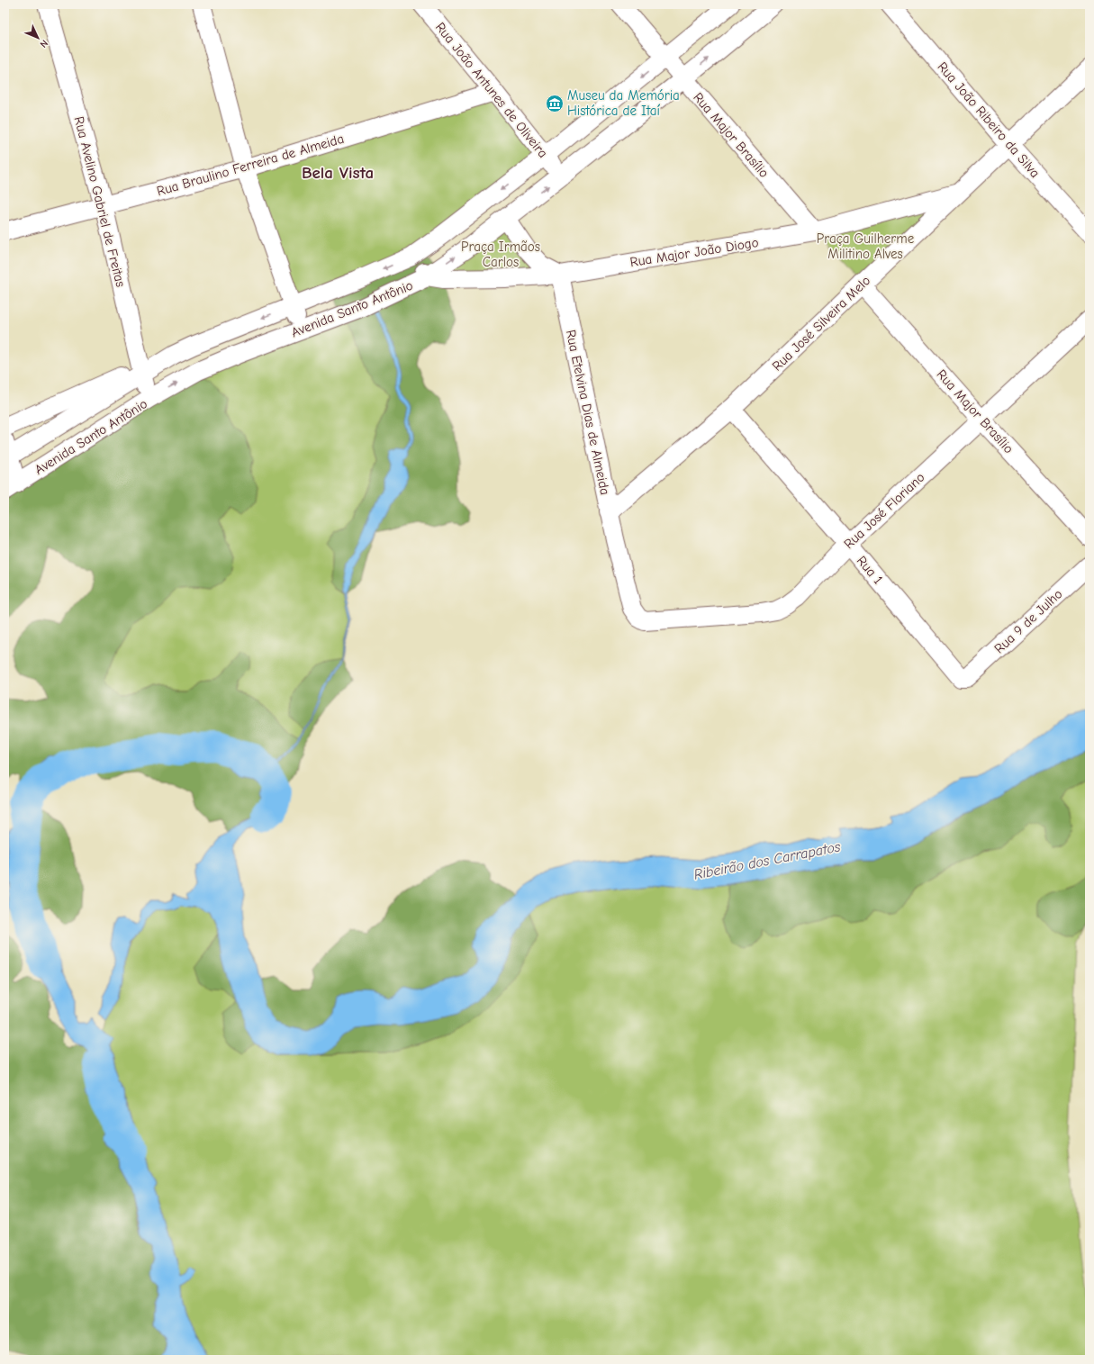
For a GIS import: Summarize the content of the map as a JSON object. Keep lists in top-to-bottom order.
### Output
{
  "streets": {
    "street": [
      "Rua João Antunes de Oliveira",
      "Rua João Ribeiro da Silva",
      "Rua Major Brasílio",
      "Rua Braulino Ferreira de Almeida",
      "Rua Avelino Gabriel de Freitas",
      "Rua Major João Diogo",
      "Avenida Santo Antônio",
      "Rua José Silveira Melo",
      "Rua Etelvina Dias de Almeida",
      "Rua José Floriano",
      "Rua 1",
      "Rua 9 de Julho"
    ]
  },
  "crossings": [
    ["Rua João Antunes de Oliveira", "Rua Braulino Ferreira de Almeida"],
    ["Rua João Antunes de Oliveira", "Avenida Santo Antônio"],
    ["Rua João Ribeiro da Silva", "Rua José Silveira Melo"],
    ["Rua Major Brasílio", "Rua Major João Diogo"],
    ["Rua Major Brasílio", "Avenida Santo Antônio"],
    ["Rua Major Brasílio", "Rua José Silveira Melo"],
    ["Rua Major Brasílio", "Rua José Floriano"],
    ["Rua Braulino Ferreira de Almeida", "Rua Avelino Gabriel de Freitas"],
    ["Rua Avelino Gabriel de Freitas", "Avenida Santo Antônio"],
    ["Rua Major João Diogo", "Avenida Santo Antônio"],
    ["Rua Major João Diogo", "Rua José Silveira Melo"],
    ["Rua Major João Diogo", "Rua Etelvina Dias de Almeida"],
    ["Rua José Silveira Melo", "Rua Etelvina Dias de Almeida"],
    ["Rua José Silveira Melo", "Rua 1"],
    ["Rua Etelvina Dias de Almeida", "Rua José Floriano"],
    ["Rua José Floriano", "Rua 1"],
    ["Rua 1", "Rua 9 de Julho"]
  ],
  "districts": ["Bela Vista"],
  "water": ["Ribeirão dos Carrapatos"],
  "parks": ["Praça Guilherme Militino Alves", "Praça Irmãos Carlos"],
  "places": {
    "museum": ["Museu da Memória Histórica de Itaí"]
  },
  "north": "bottom right"
}
